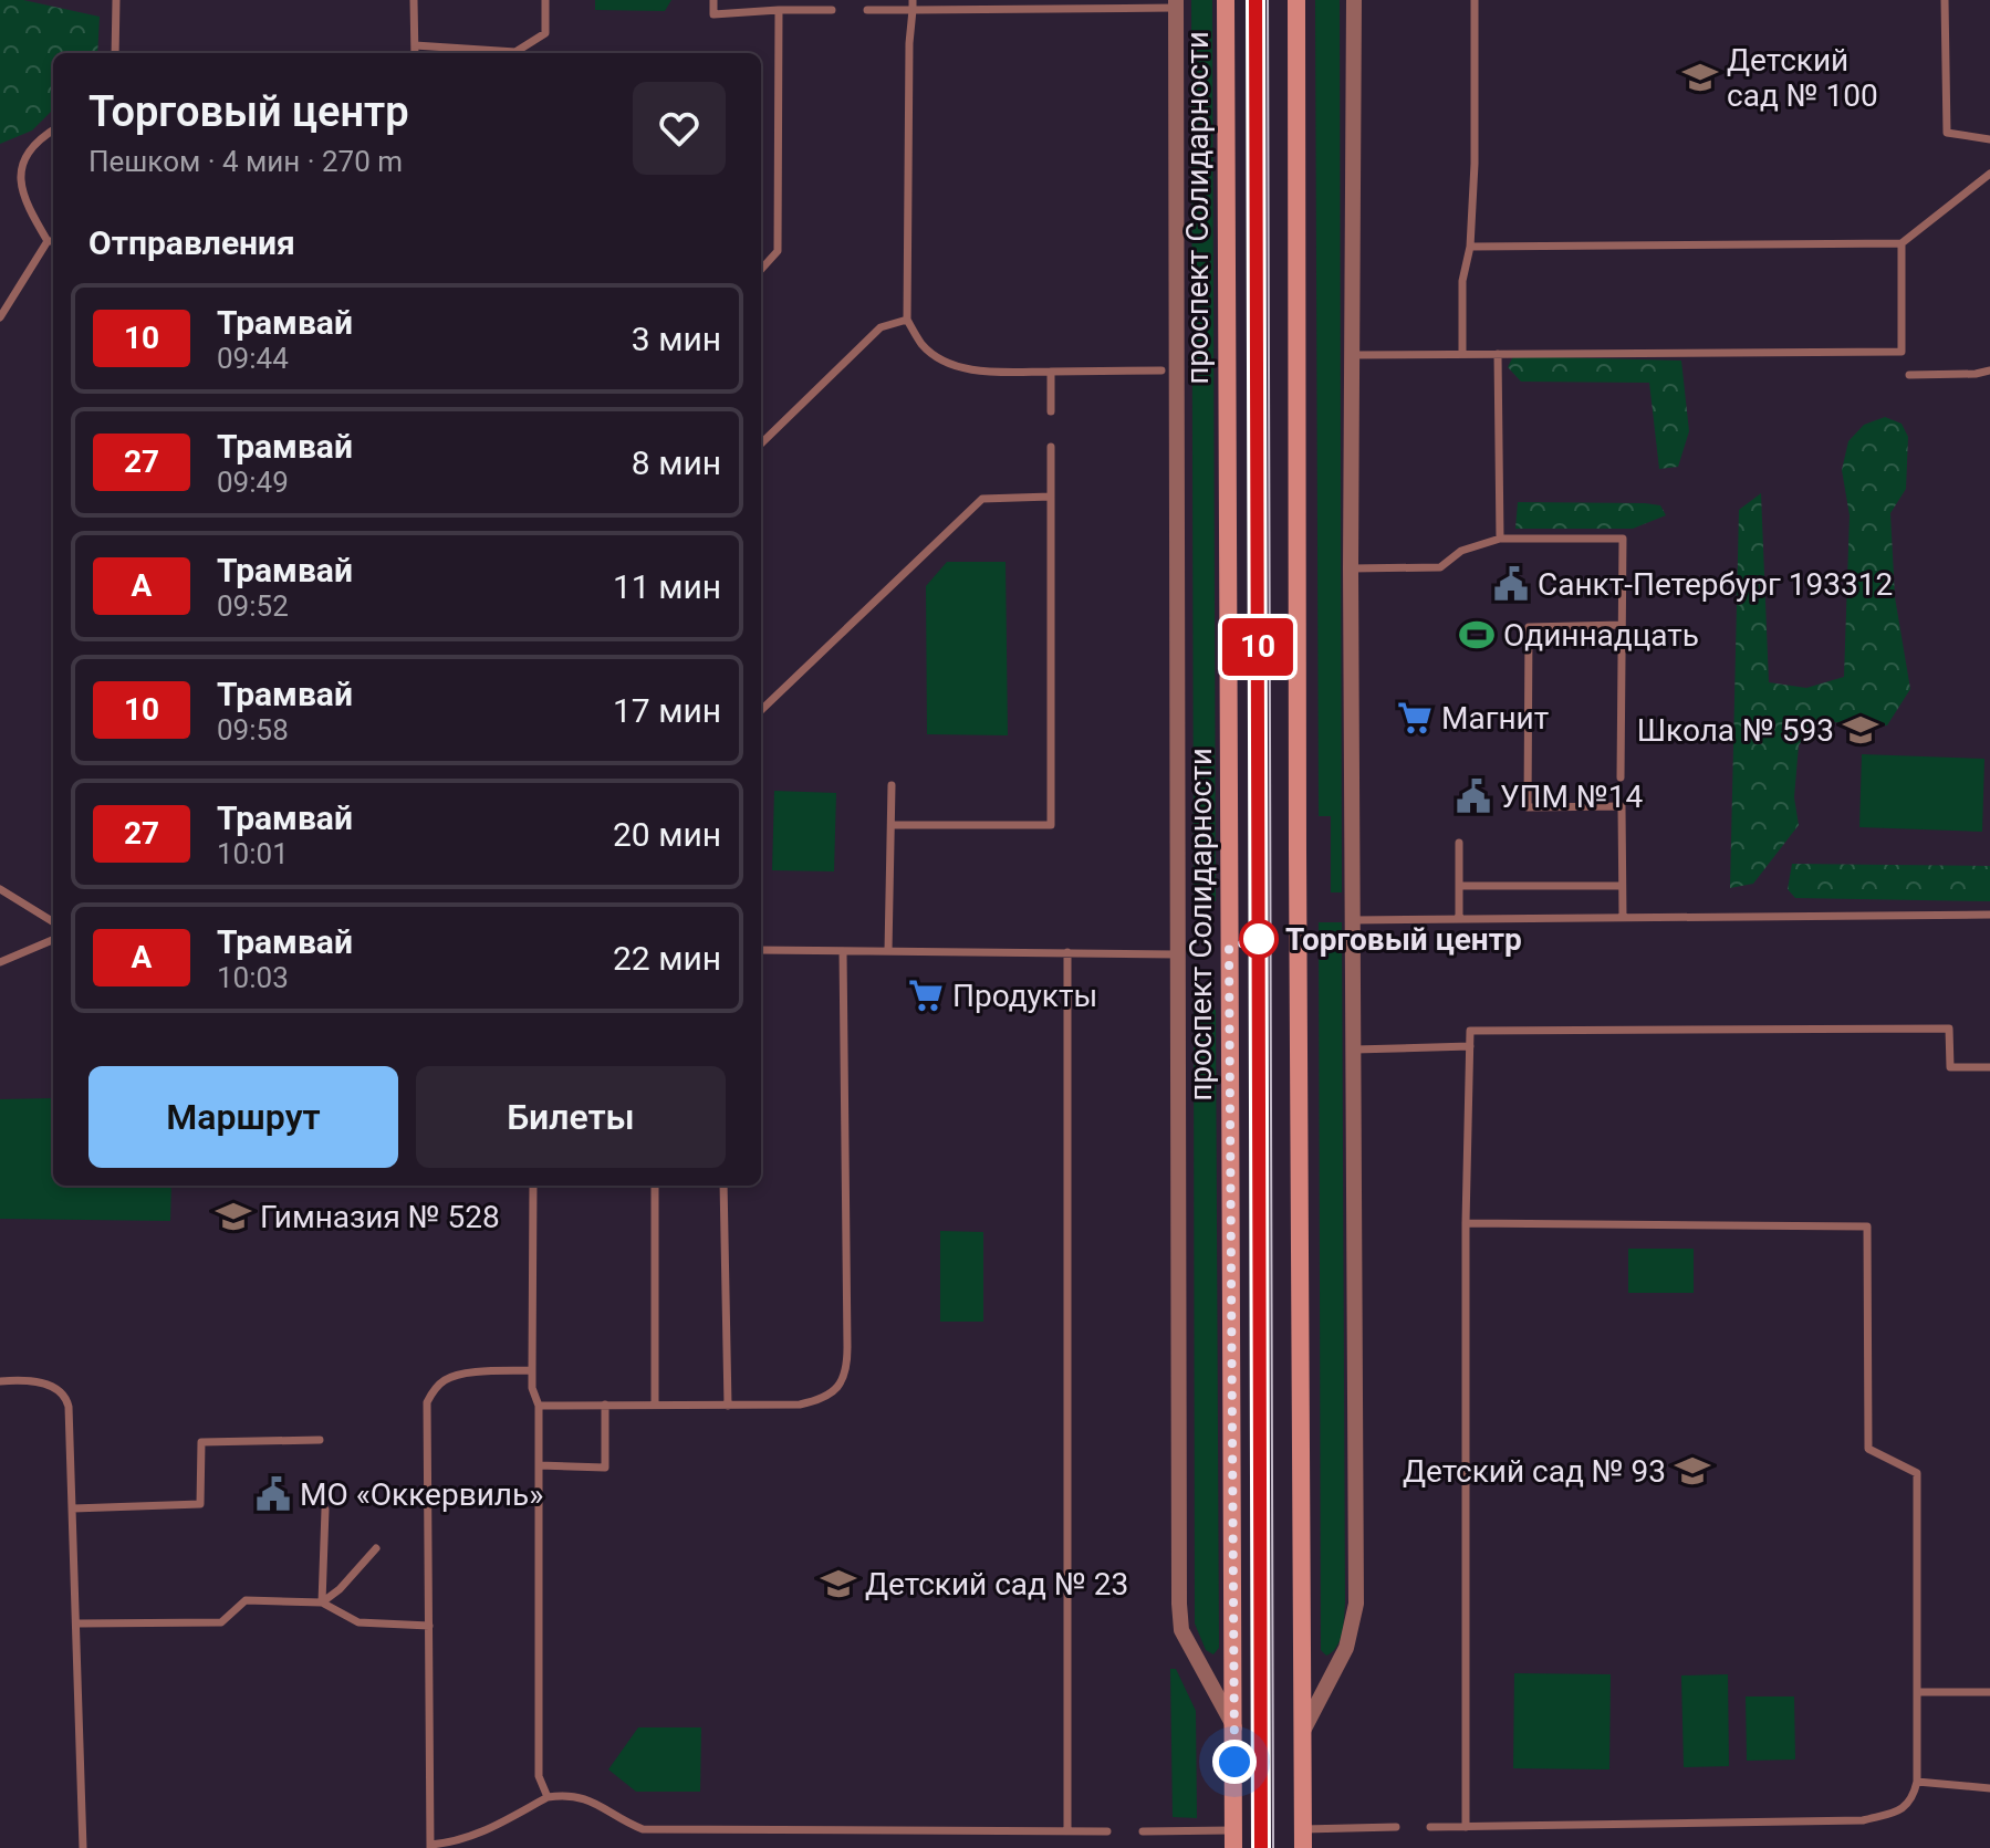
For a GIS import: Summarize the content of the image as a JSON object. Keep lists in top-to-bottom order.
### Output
{
  "streets": {
    "main road": ["проспект Солидарности"]
  },
  "places": {
    "school or university": [
      "Детский сад № 100",
      "Школа № 593",
      "Гимназия № 528",
      "Детский сад № 93",
      "Детский сад № 23"
    ],
    "public building": ["Санкт-Петербург 193312", "УПМ №14", "МО «Оккервиль»"],
    "sports": ["Одиннадцать"],
    "supermarket": ["Магнит", "Продукты"],
    "other": ["Торговый центр"]
  },
  "lines": ["tram line 10"],
  "page": {
    "on_map": "10",
    "heading": [
      ["Торговый центр", "Пешком · 4 мин · 270 m"],
      "Отправления"
    ],
    "list": [
      {
        "mark": "10",
        "name": "Трамвай",
        "note": "09:44",
        "value": "3 мин"
      },
      {
        "mark": "27",
        "name": "Трамвай",
        "note": "09:49",
        "value": "8 мин"
      },
      {
        "mark": "А",
        "name": "Трамвай",
        "note": "09:52",
        "value": "11 мин"
      },
      {
        "mark": "10",
        "name": "Трамвай",
        "note": "09:58",
        "value": "17 мин"
      },
      {
        "mark": "27",
        "name": "Трамвай",
        "note": "10:01",
        "value": "20 мин"
      },
      {
        "mark": "А",
        "name": "Трамвай",
        "note": "10:03",
        "value": "22 мин"
      }
    ],
    "buttons": ["Маршрут", "Билеты"]
  }
}
